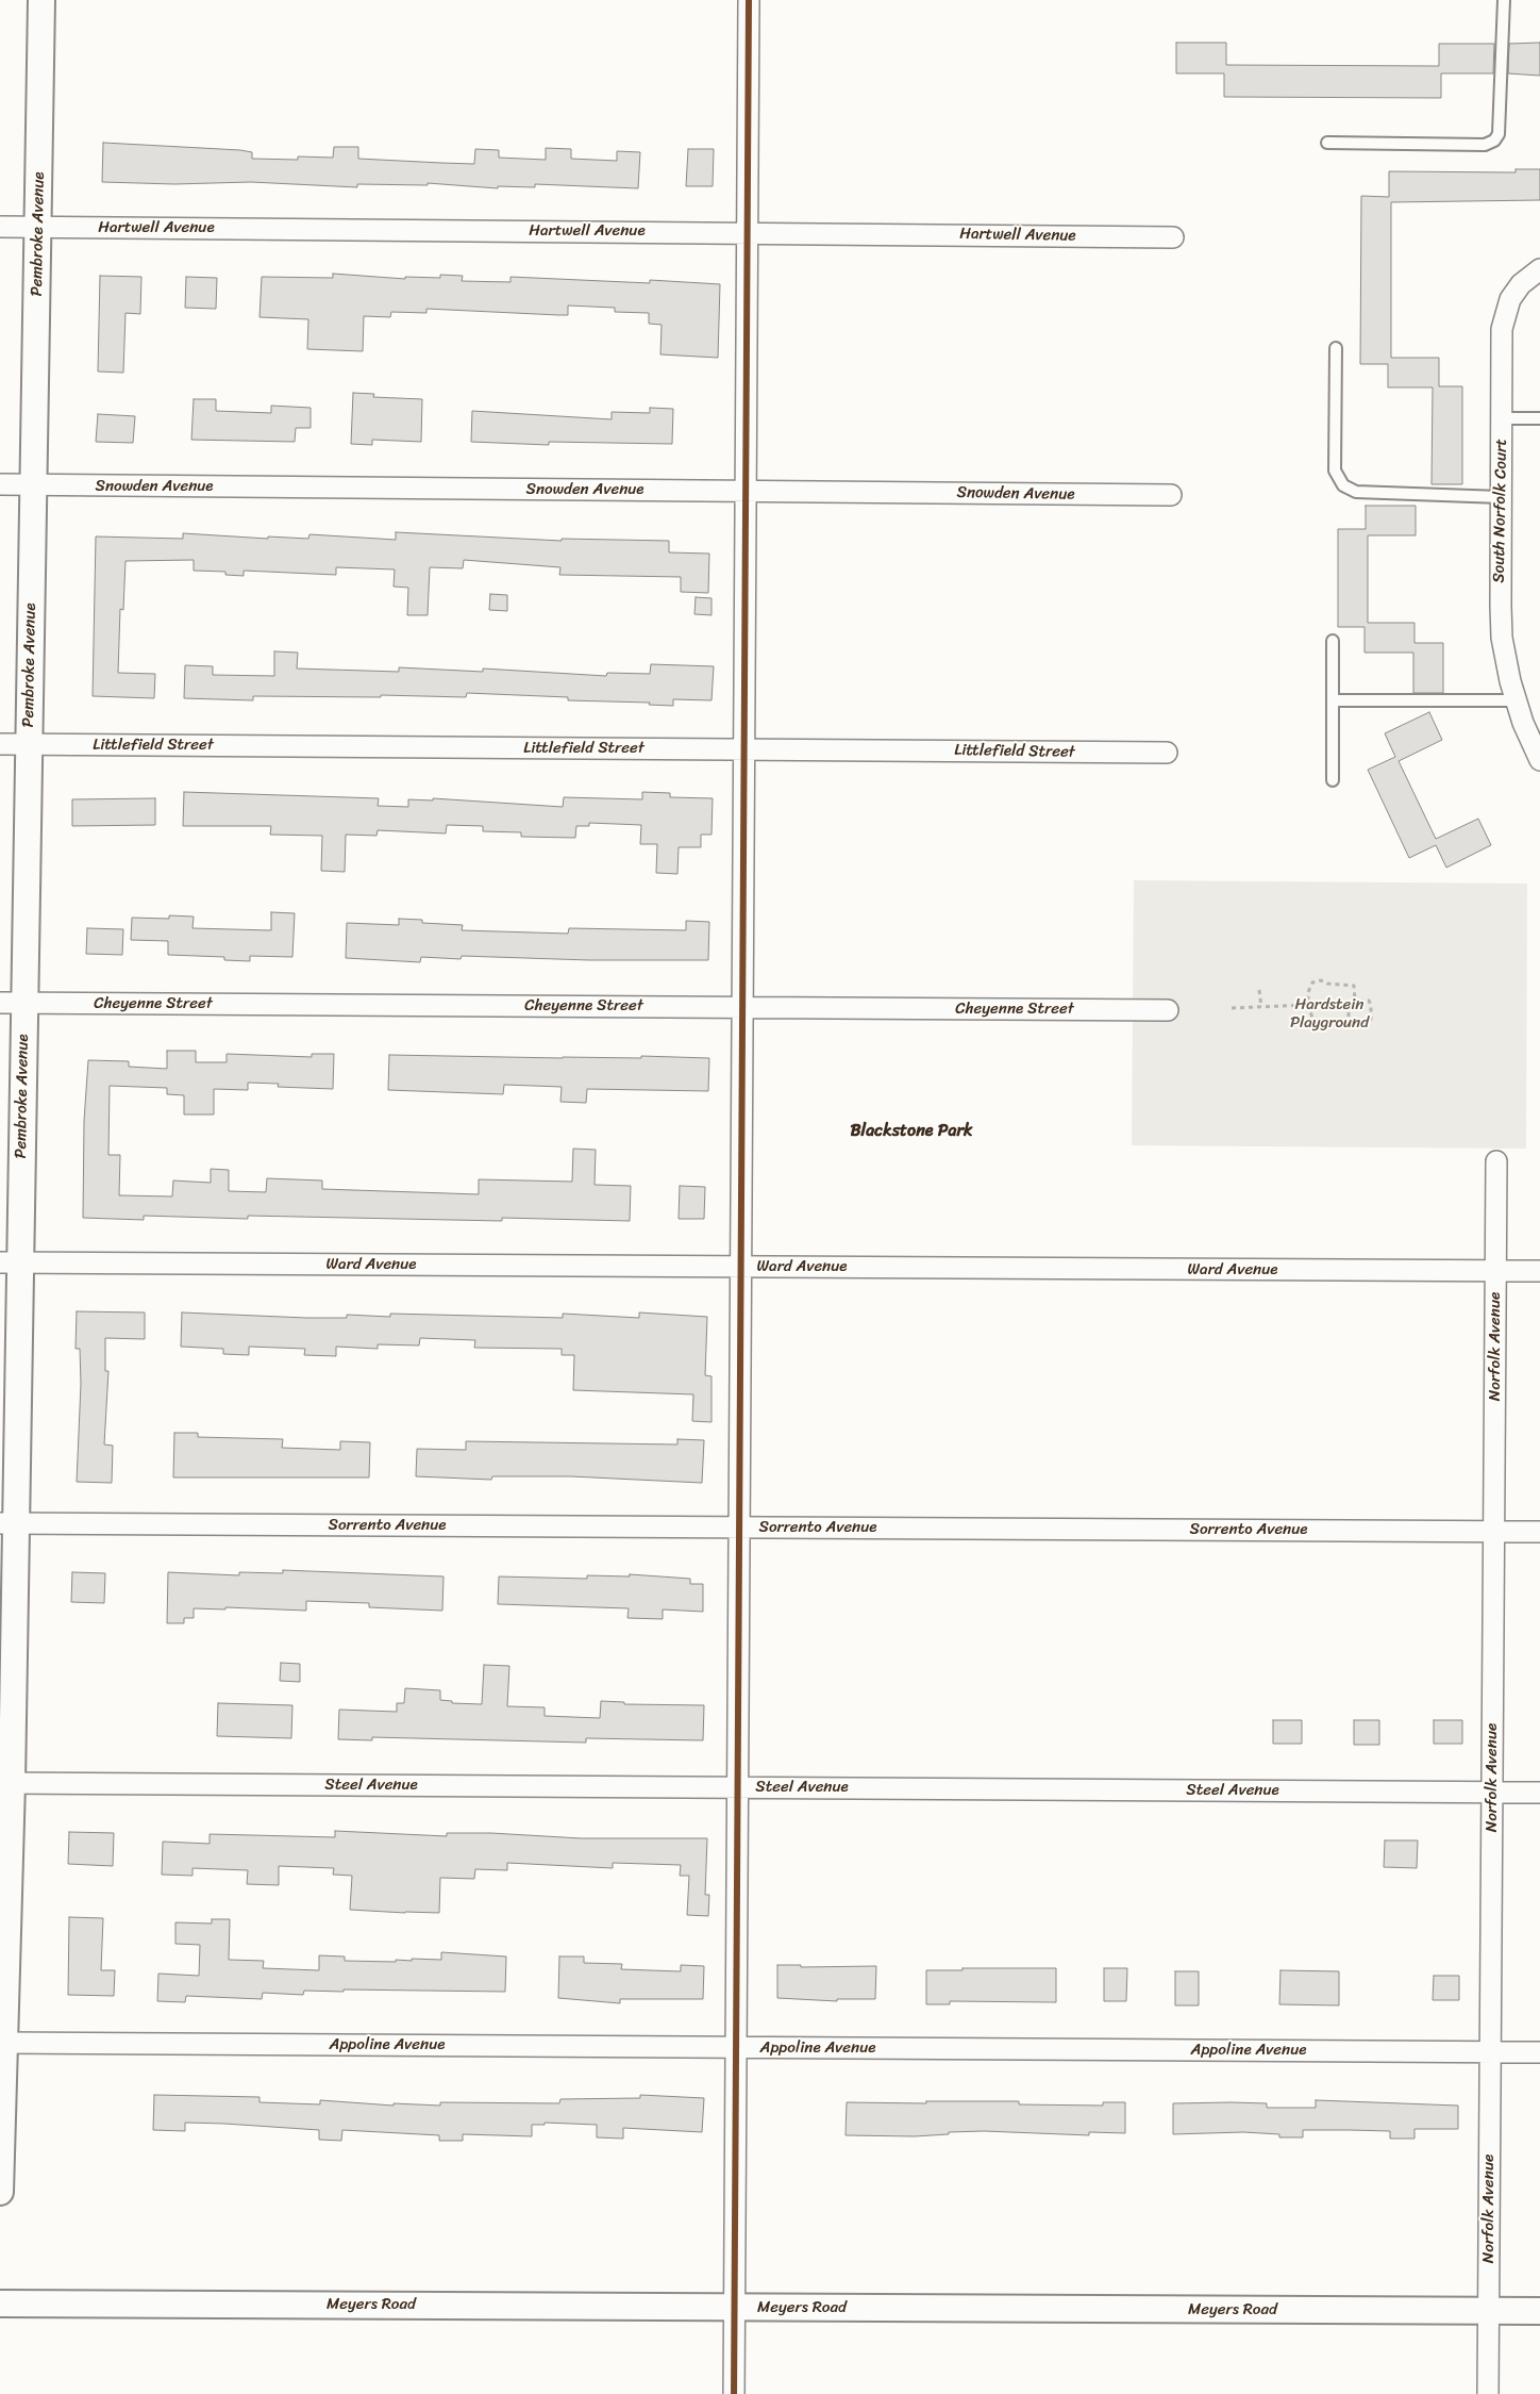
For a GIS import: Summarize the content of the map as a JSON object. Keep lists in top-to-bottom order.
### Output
{
  "streets": {
    "street": [
      "Hartwell Avenue",
      "Pembroke Avenue",
      "Snowden Avenue",
      "South Norfolk Court",
      "Littlefield Street",
      "Cheyenne Street",
      "Ward Avenue",
      "Norfolk Avenue",
      "Sorrento Avenue",
      "Steel Avenue",
      "Appoline Avenue",
      "Meyers Road"
    ]
  },
  "crossings": [
    ["Hartwell Avenue", "Pembroke Avenue"],
    ["Pembroke Avenue", "Snowden Avenue"],
    ["Pembroke Avenue", "Littlefield Street"],
    ["Pembroke Avenue", "Cheyenne Street"],
    ["Pembroke Avenue", "Ward Avenue"],
    ["Pembroke Avenue", "Sorrento Avenue"],
    ["Pembroke Avenue", "Steel Avenue"],
    ["Pembroke Avenue", "Appoline Avenue"],
    ["Ward Avenue", "Norfolk Avenue"],
    ["Norfolk Avenue", "Sorrento Avenue"],
    ["Norfolk Avenue", "Steel Avenue"],
    ["Norfolk Avenue", "Appoline Avenue"],
    ["Norfolk Avenue", "Meyers Road"]
  ],
  "districts": ["Blackstone Park"],
  "parks": ["Hardstein Playground"]
}
